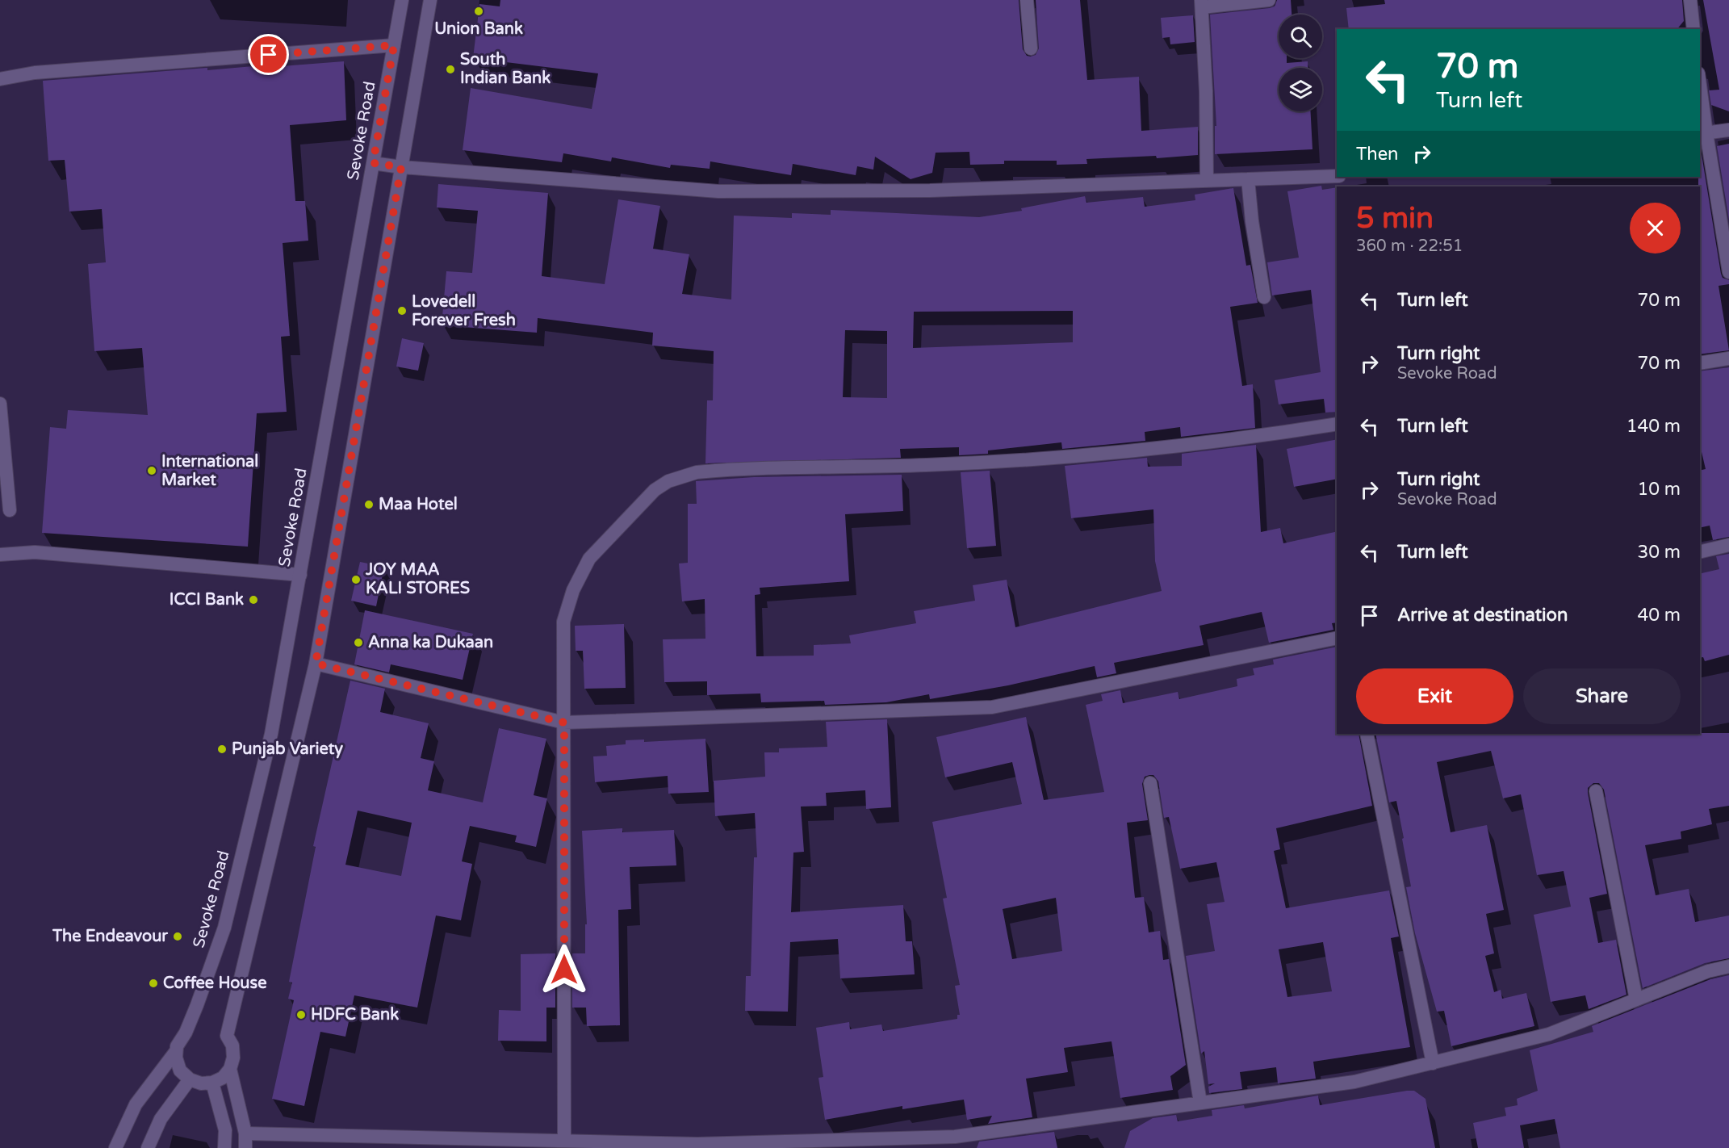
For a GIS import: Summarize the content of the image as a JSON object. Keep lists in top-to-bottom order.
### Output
{
  "streets": {
    "street": ["Sevoke Road"]
  },
  "places": [
    "Union Bank",
    "South Indian Bank",
    "Lovedell Forever Fresh",
    "International Market",
    "Maa Hotel",
    "JOY MAA KALI STORES",
    "ICCI Bank",
    "Anna ka Dukaan",
    "Punjab Variety",
    "The Endeavour",
    "Coffee House",
    "HDFC Bank"
  ],
  "page": {
    "turn": ["70 m", "Turn left"],
    "then": "Then",
    "heading": ["5 min", "360 m · 22:51"],
    "list": [
      {
        "name": "Turn left",
        "value": "70 m"
      },
      {
        "name": "Turn right",
        "note": "Sevoke Road",
        "value": "70 m"
      },
      {
        "name": "Turn left",
        "value": "140 m"
      },
      {
        "name": "Turn right",
        "note": "Sevoke Road",
        "value": "10 m"
      },
      {
        "name": "Turn left",
        "value": "30 m"
      },
      {
        "name": "Arrive at destination",
        "value": "40 m"
      }
    ],
    "buttons": ["Exit", "Share"]
  }
}
